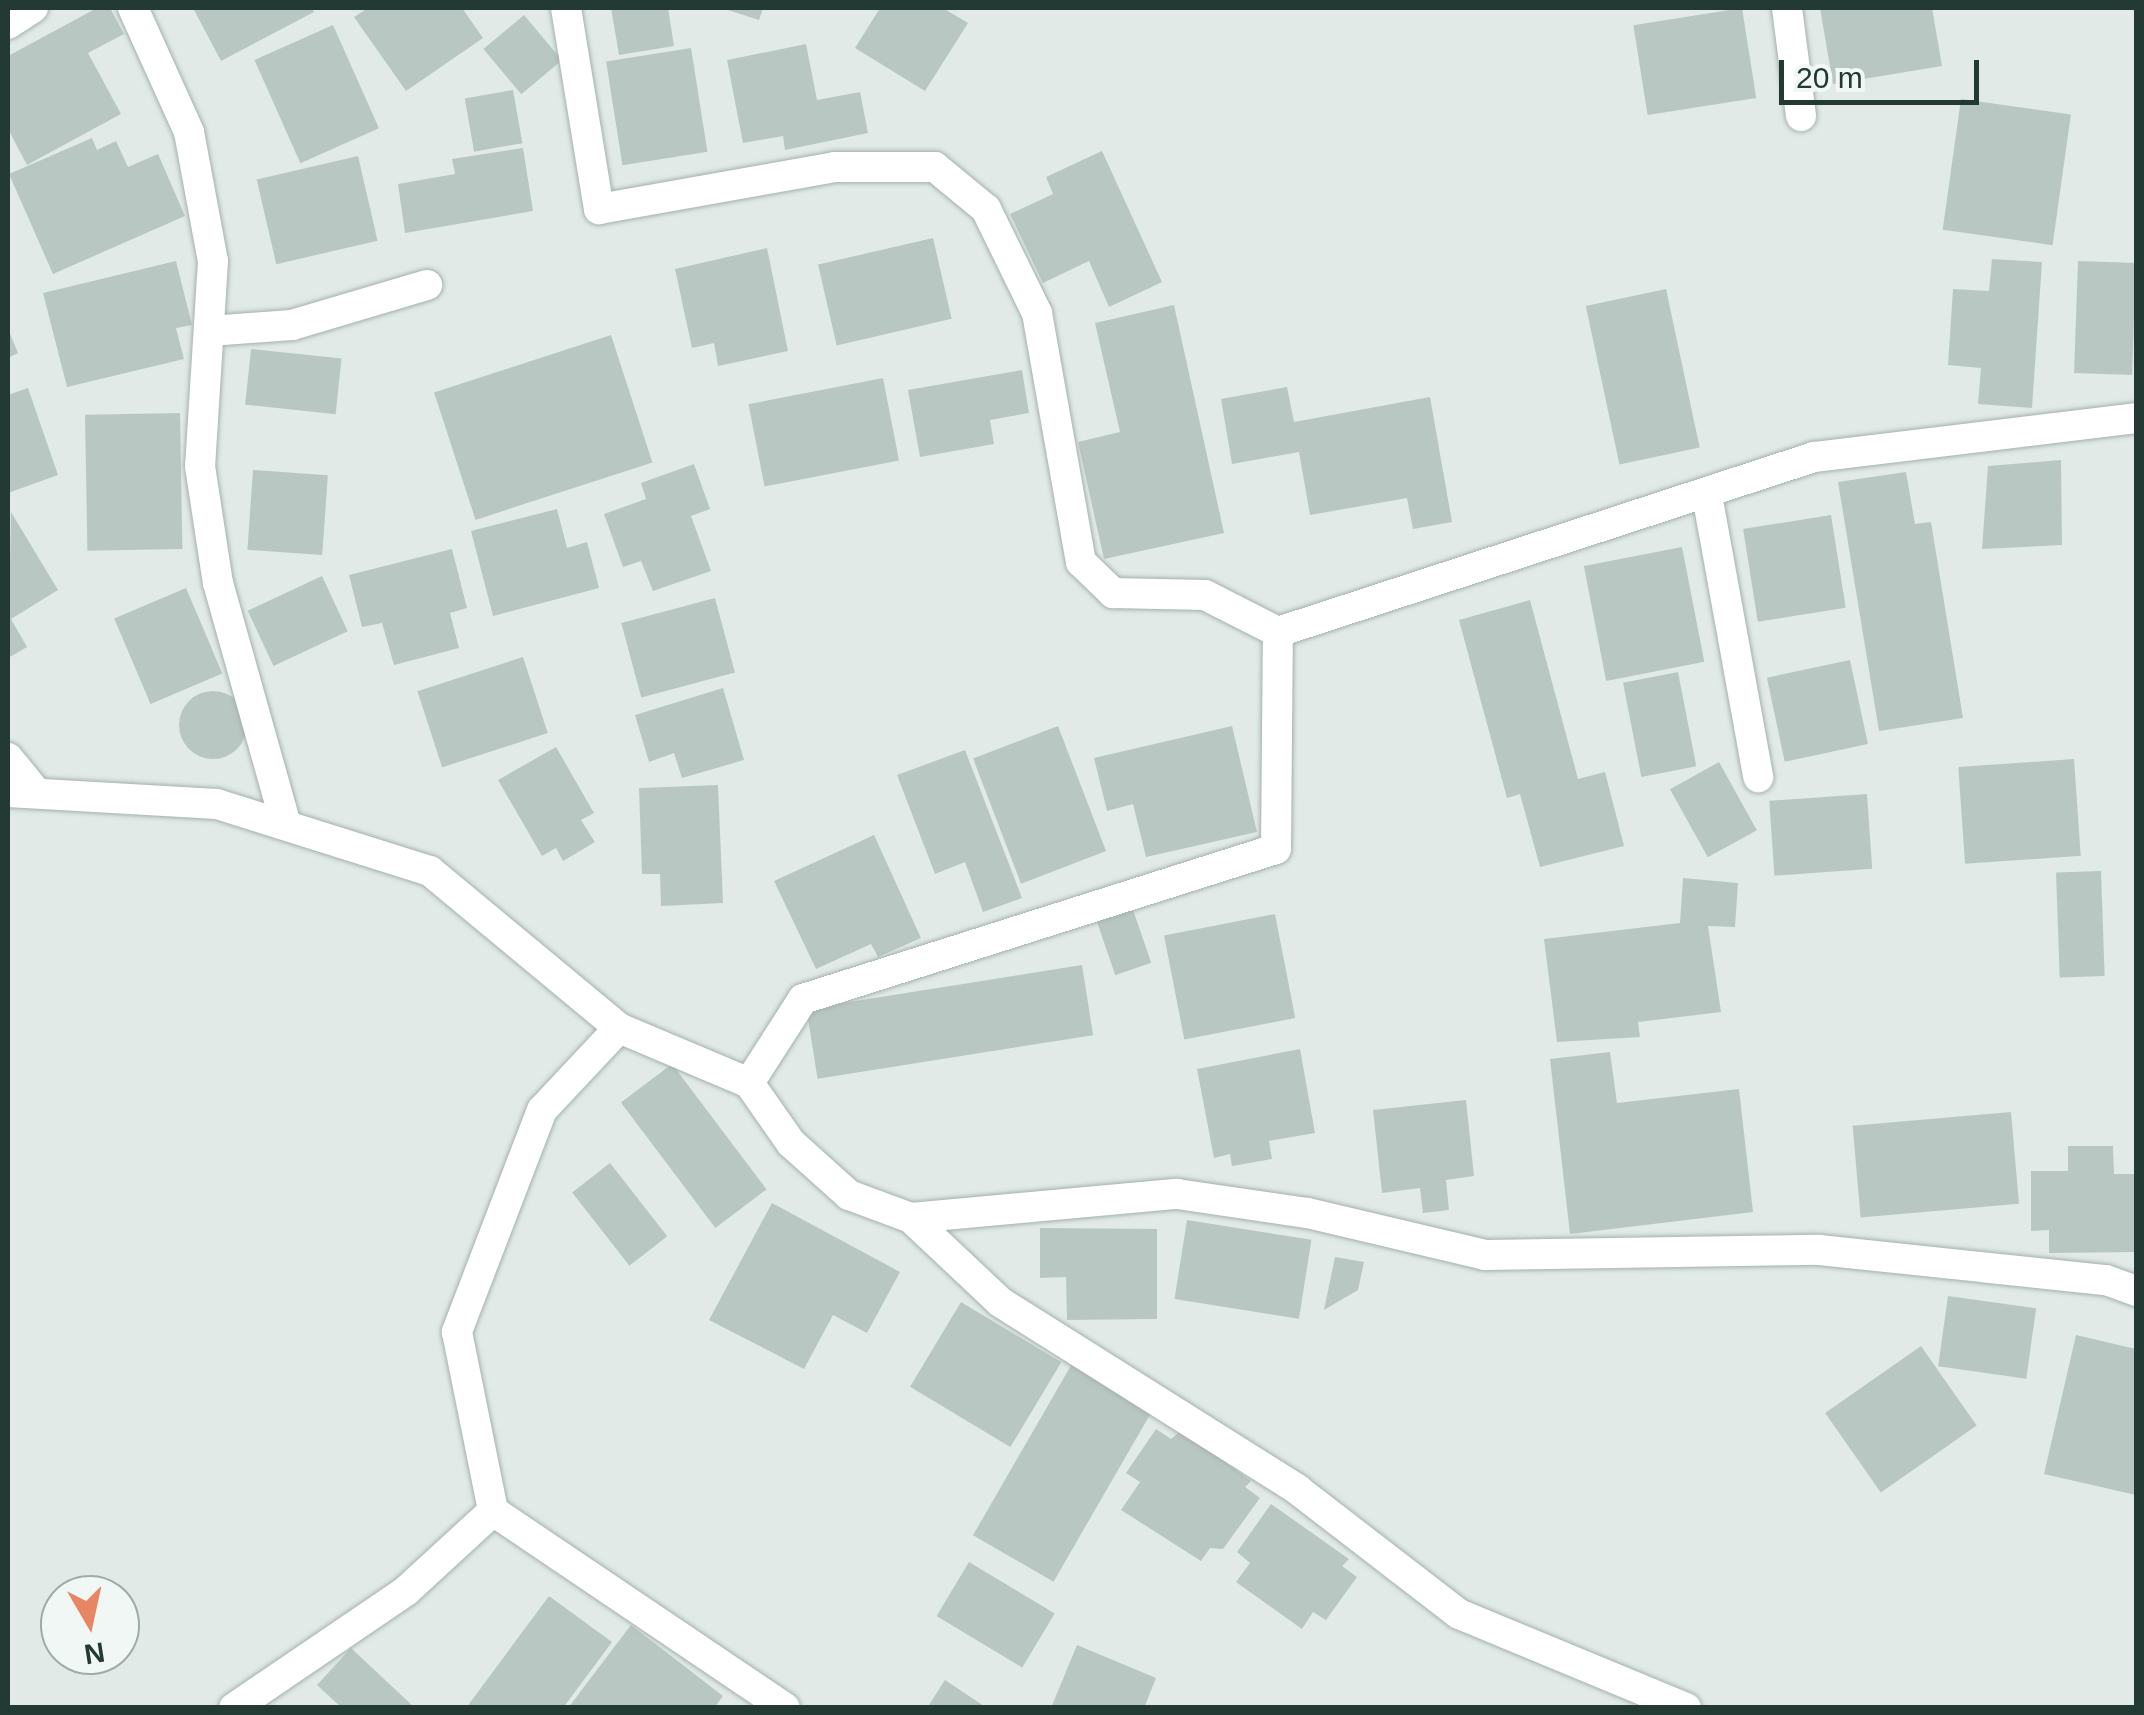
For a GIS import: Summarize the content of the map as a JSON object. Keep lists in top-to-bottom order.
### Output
{
  "scale_bar": "20 m",
  "north": "bottom"
}
